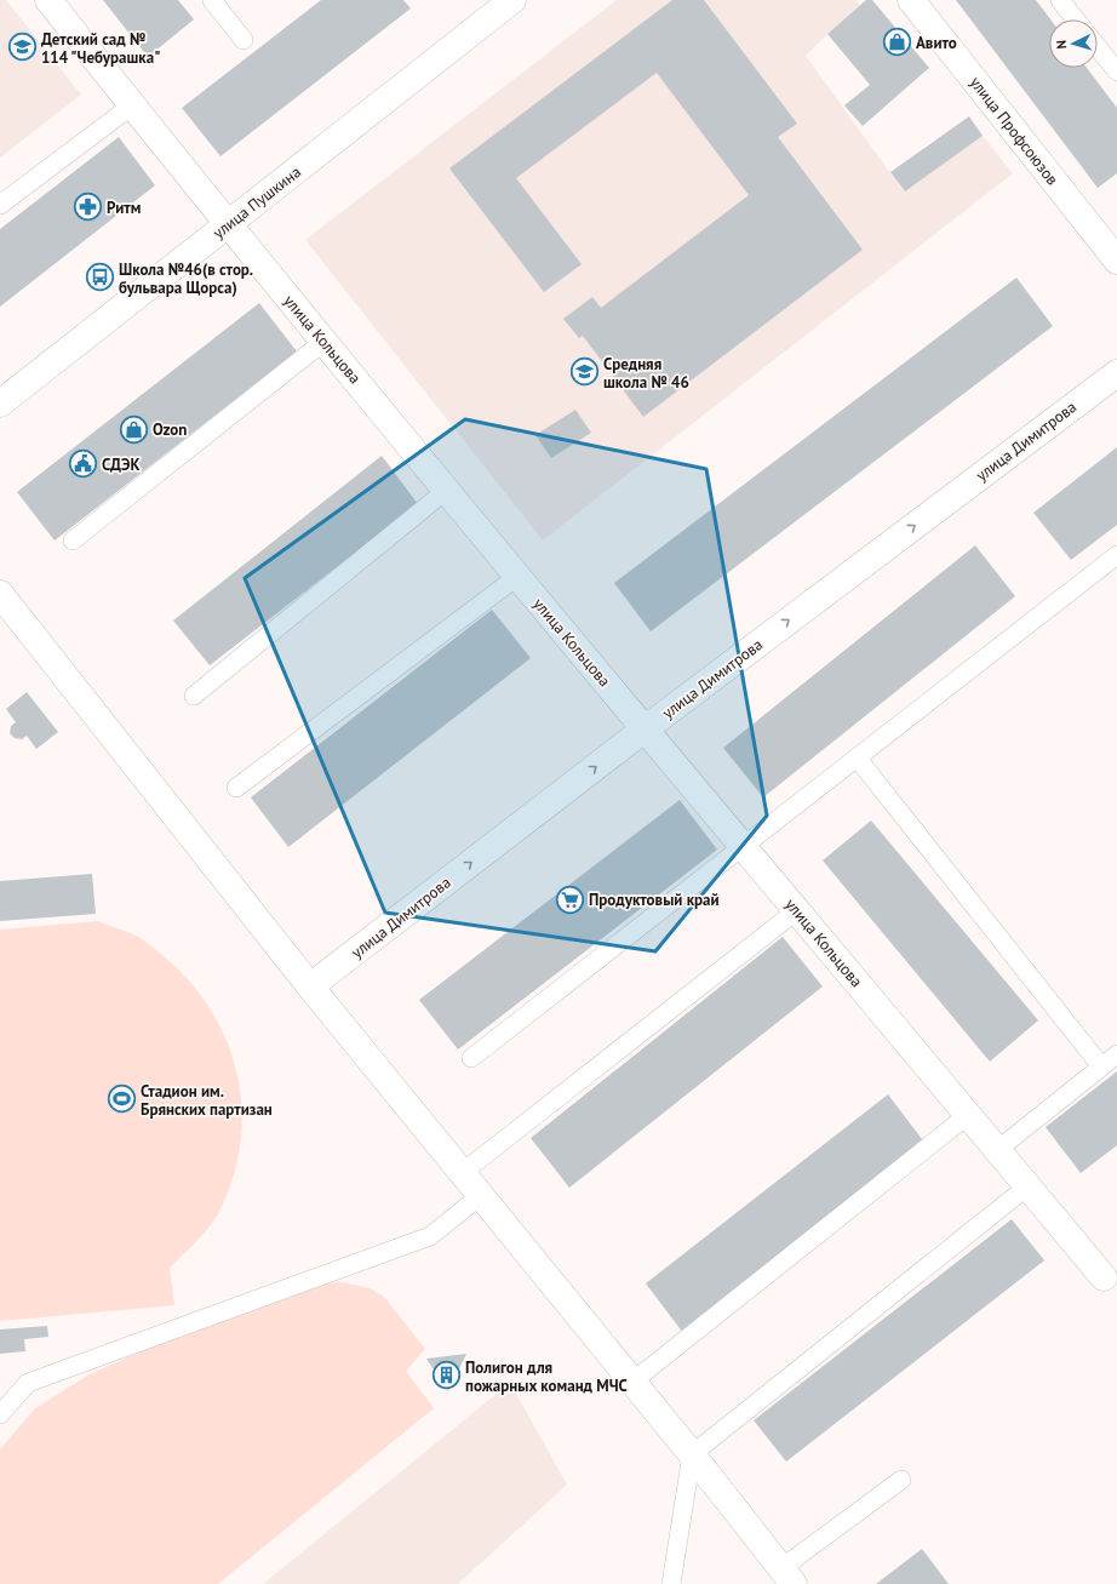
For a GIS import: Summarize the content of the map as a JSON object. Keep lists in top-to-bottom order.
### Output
{
  "streets": {
    "street": [
      "улица Профсоюзов",
      "улица Пушкина",
      "улица Кольцова",
      "улица Димитрова"
    ]
  },
  "crossings": [
    ["улица Пушкина", "улица Кольцова"],
    ["улица Кольцова", "улица Димитрова"]
  ],
  "one_way": ["улица Димитрова"],
  "places": {
    "shop": ["Авито", "Ozon"],
    "school or university": ["Детский сад № 114 \"Чебурашка\"", "Средняя школа № 46"],
    "pharmacy": ["Ритм"],
    "bus stop": ["Школа №46(в стор. бульвара Щорса)"],
    "public building": ["СДЭК"],
    "supermarket": ["Продуктовый край"],
    "sports": ["Стадион им. Брянских партизан"],
    "building": ["Полигон для пожарных команд МЧС"]
  },
  "north": "left"
}
